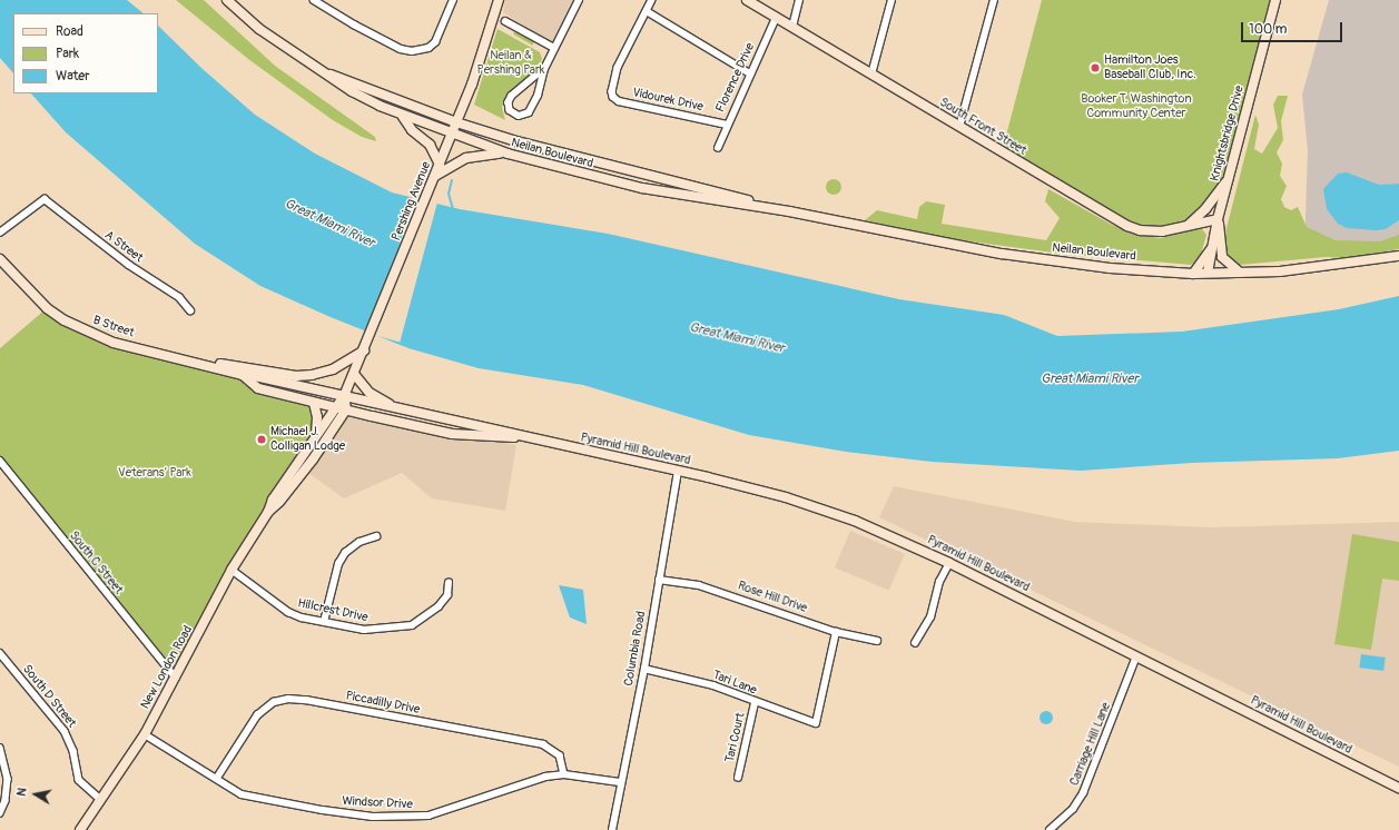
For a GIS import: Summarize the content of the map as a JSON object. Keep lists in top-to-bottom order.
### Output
{
  "streets": {
    "street": [
      "Florence Drive",
      "Vidourek Drive",
      "South Front Street",
      "Knightsbridge Drive",
      "Neilan Boulevard",
      "Pershing Avenue",
      "A Street",
      "B Street",
      "Pyramid Hill Boulevard",
      "South C Street",
      "Rose Hill Drive",
      "Hillcrest Drive",
      "Columbia Road",
      "New London Road",
      "Tari Lane",
      "South D Street",
      "Piccadilly Drive",
      "Tari Court",
      "Carriage Hill Lane",
      "Windsor Drive"
    ]
  },
  "crossings": [
    ["Florence Drive", "Vidourek Drive"],
    ["Florence Drive", "South Front Street"],
    ["South Front Street", "Knightsbridge Drive"],
    ["Knightsbridge Drive", "Neilan Boulevard"],
    ["Neilan Boulevard", "Pershing Avenue"],
    ["Pershing Avenue", "B Street"],
    ["Pershing Avenue", "Pyramid Hill Boulevard"],
    ["Pershing Avenue", "New London Road"],
    ["B Street", "Pyramid Hill Boulevard"],
    ["B Street", "New London Road"],
    ["Pyramid Hill Boulevard", "Columbia Road"],
    ["Pyramid Hill Boulevard", "New London Road"],
    ["Pyramid Hill Boulevard", "Carriage Hill Lane"],
    ["South C Street", "New London Road"],
    ["Rose Hill Drive", "Columbia Road"],
    ["Rose Hill Drive", "Tari Lane"],
    ["Hillcrest Drive", "New London Road"],
    ["Columbia Road", "Tari Lane"],
    ["Columbia Road", "Windsor Drive"],
    ["New London Road", "South D Street"],
    ["New London Road", "Windsor Drive"],
    ["Tari Lane", "Tari Court"],
    ["Piccadilly Drive", "Windsor Drive"]
  ],
  "water": ["Great Miami River"],
  "parks": ["Neilan & Pershing Park", "Booker T. Washington Community Center", "Veterans’ Park"],
  "places": ["Hamilton Joes Baseball Club, Inc.", "Michael J. Colligan Lodge"],
  "legend": ["Road", "Park", "Water"],
  "scale_bar": "100 m",
  "north": "left"
}
